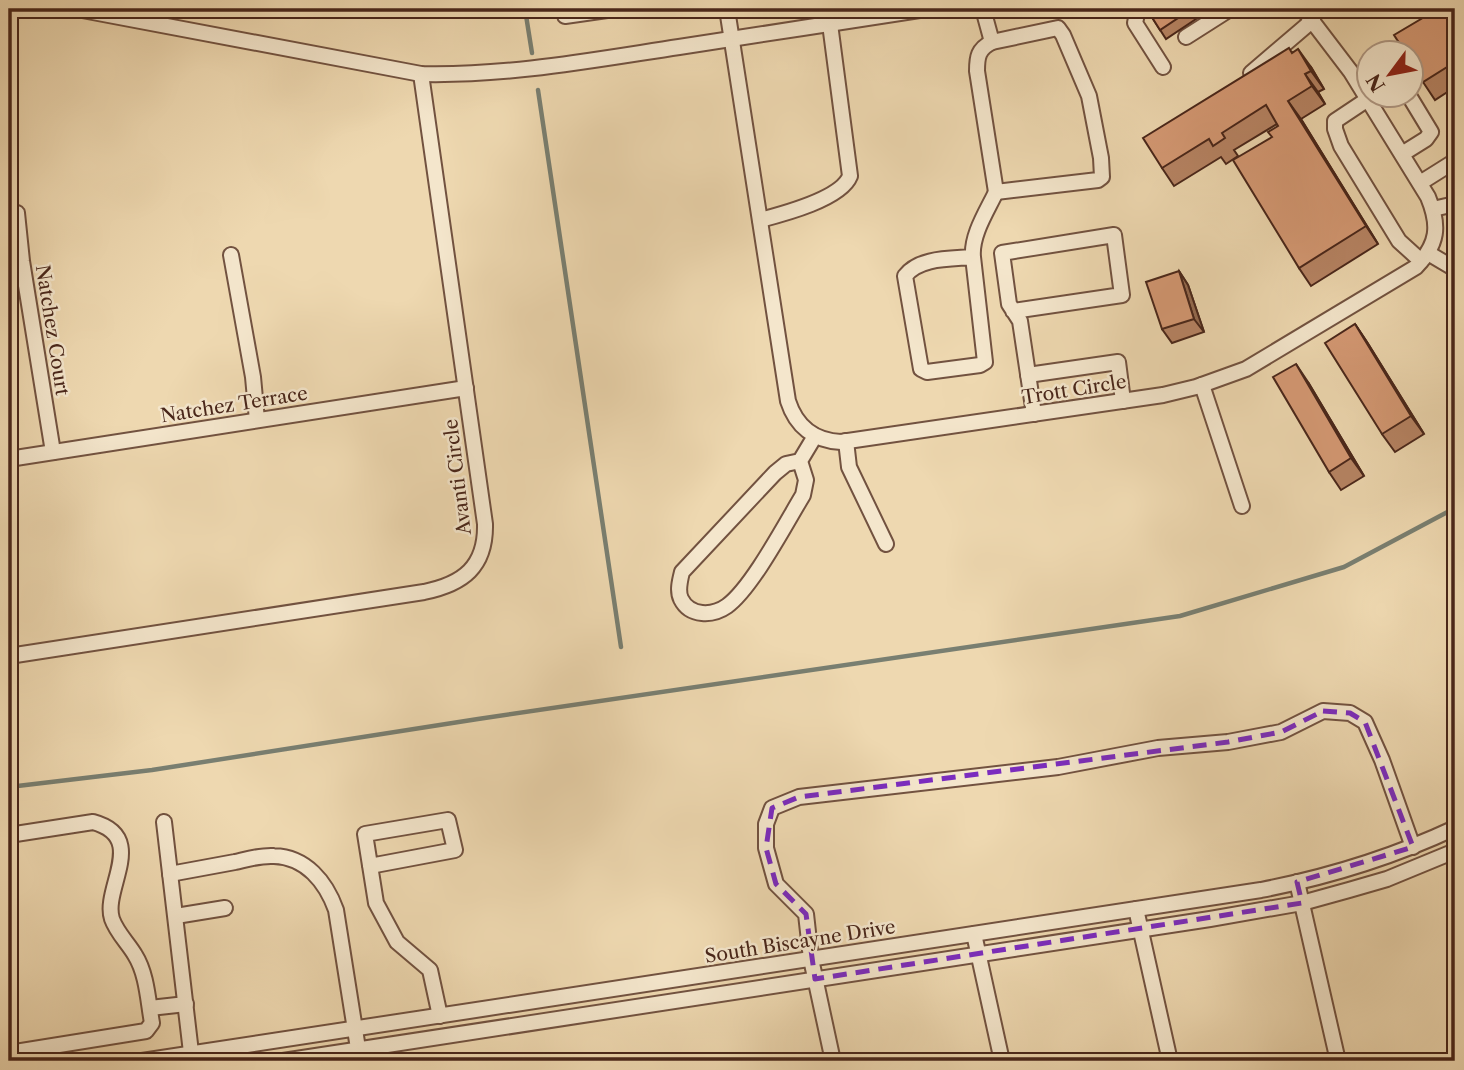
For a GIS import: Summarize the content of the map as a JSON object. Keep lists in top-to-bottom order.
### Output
{
  "streets": {
    "street": [
      "Natchez Court",
      "Trott Circle",
      "Natchez Terrace",
      "Avanti Circle",
      "South Biscayne Drive"
    ]
  },
  "crossings": [
    ["Natchez Court", "Natchez Terrace"],
    ["Natchez Terrace", "Avanti Circle"]
  ],
  "north": "bottom left"
}
